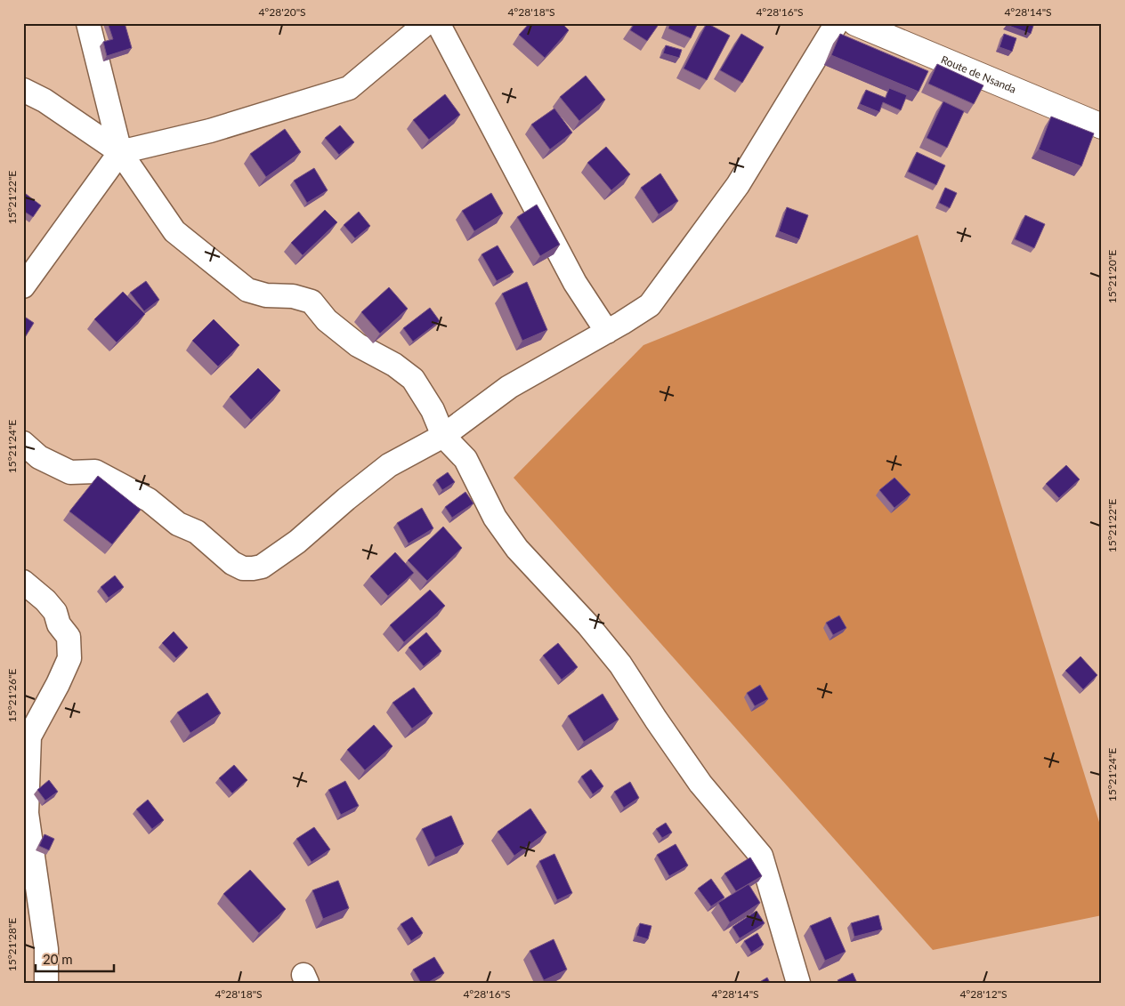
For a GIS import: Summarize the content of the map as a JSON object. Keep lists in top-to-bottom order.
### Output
{
  "streets": {
    "street": ["Route de Nsanda"]
  },
  "scale_bar": "20 m",
  "coordinates": [
    "4°28'20\"S",
    "4°28'18\"S",
    "4°28'16\"S",
    "4°28'14\"S",
    "15°21'22\"E",
    "15°21'20\"E",
    "15°21'24\"E",
    "15°21'26\"E",
    "15°21'28\"E",
    "4°28'12\"S"
  ]
}
